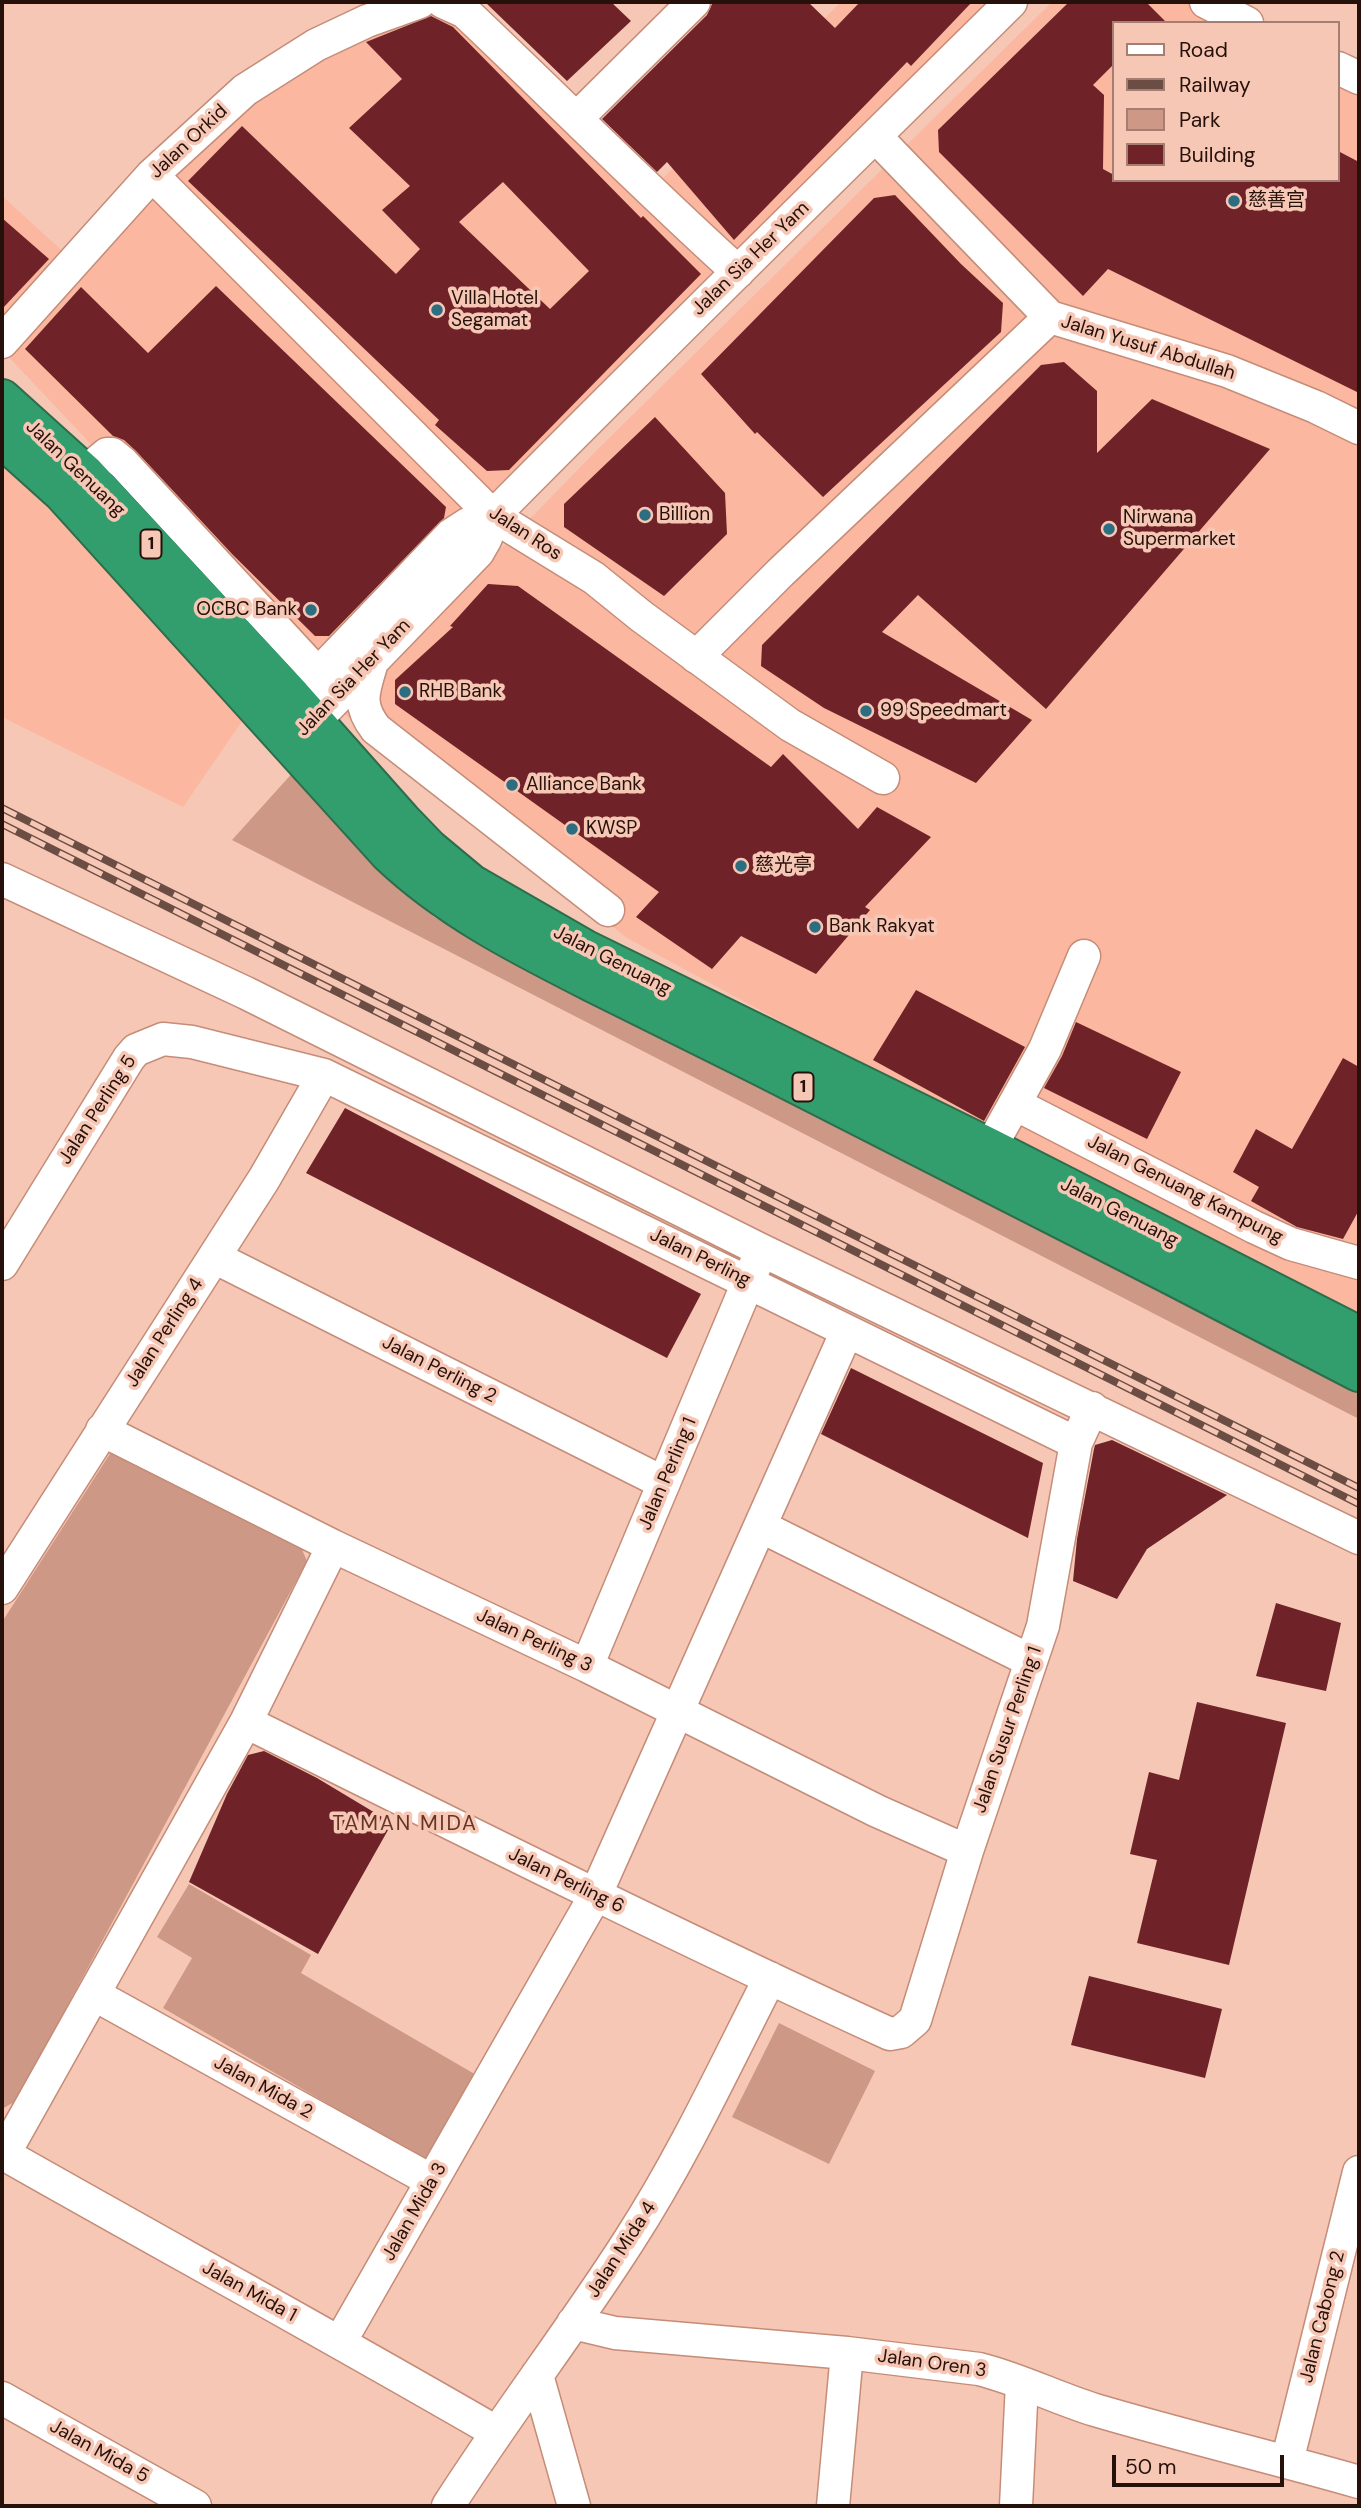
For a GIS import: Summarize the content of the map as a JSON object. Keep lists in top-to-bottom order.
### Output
{
  "streets": {
    "highway": ["Jalan Genuang", "1"],
    "street": [
      "Jalan Orkid",
      "Jalan Sia Her Yam",
      "Jalan Yusuf Abdullah",
      "Jalan Ros",
      "Jalan Perling 5",
      "Jalan Genuang Kampung",
      "Jalan Perling",
      "Jalan Perling 4",
      "Jalan Perling 2",
      "Jalan Perling 1",
      "Jalan Perling 3",
      "Jalan Susur Perling 1",
      "Jalan Perling 6",
      "Jalan Mida 2",
      "Jalan Mida 3",
      "Jalan Mida 4",
      "Jalan Mida 1",
      "Jalan Cabong 2",
      "Jalan Oren 3",
      "Jalan Mida 5"
    ]
  },
  "crossings": [
    ["Jalan Orkid", "Jalan Ros"],
    ["Jalan Sia Her Yam", "Jalan Yusuf Abdullah"],
    ["Jalan Sia Her Yam", "Jalan Genuang"],
    ["Jalan Sia Her Yam", "Jalan Ros"],
    ["Jalan Perling 5", "Jalan Perling"],
    ["Jalan Perling 5", "Jalan Perling 4"],
    ["Jalan Perling", "Jalan Perling 4"],
    ["Jalan Perling", "Jalan Perling 1"],
    ["Jalan Perling", "Jalan Susur Perling 1"],
    ["Jalan Perling", "Jalan Mida 3"],
    ["Jalan Perling 4", "Jalan Perling 2"],
    ["Jalan Perling 4", "Jalan Perling 3"],
    ["Jalan Perling 2", "Jalan Perling 1"],
    ["Jalan Perling 1", "Jalan Perling 3"],
    ["Jalan Perling 3", "Jalan Susur Perling 1"],
    ["Jalan Perling 3", "Jalan Mida 3"],
    ["Jalan Susur Perling 1", "Jalan Perling 6"],
    ["Jalan Perling 6", "Jalan Mida 3"],
    ["Jalan Perling 6", "Jalan Mida 4"],
    ["Jalan Mida 2", "Jalan Mida 3"],
    ["Jalan Mida 3", "Jalan Mida 1"],
    ["Jalan Mida 4", "Jalan Mida 1"],
    ["Jalan Mida 4", "Jalan Oren 3"],
    ["Jalan Cabong 2", "Jalan Oren 3"]
  ],
  "districts": ["TAMAN MIDA"],
  "places": [
    "慈善宫",
    "Villa Hotel Segamat",
    "Billion",
    "Nirwana Supermarket",
    "OCBC Bank",
    "RHB Bank",
    "99 Speedmart",
    "Alliance Bank",
    "KWSP",
    "慈光亭",
    "Bank Rakyat"
  ],
  "legend": [
    "Road",
    "Railway",
    "Park",
    "Building"
  ],
  "scale_bar": "50 m"
}
